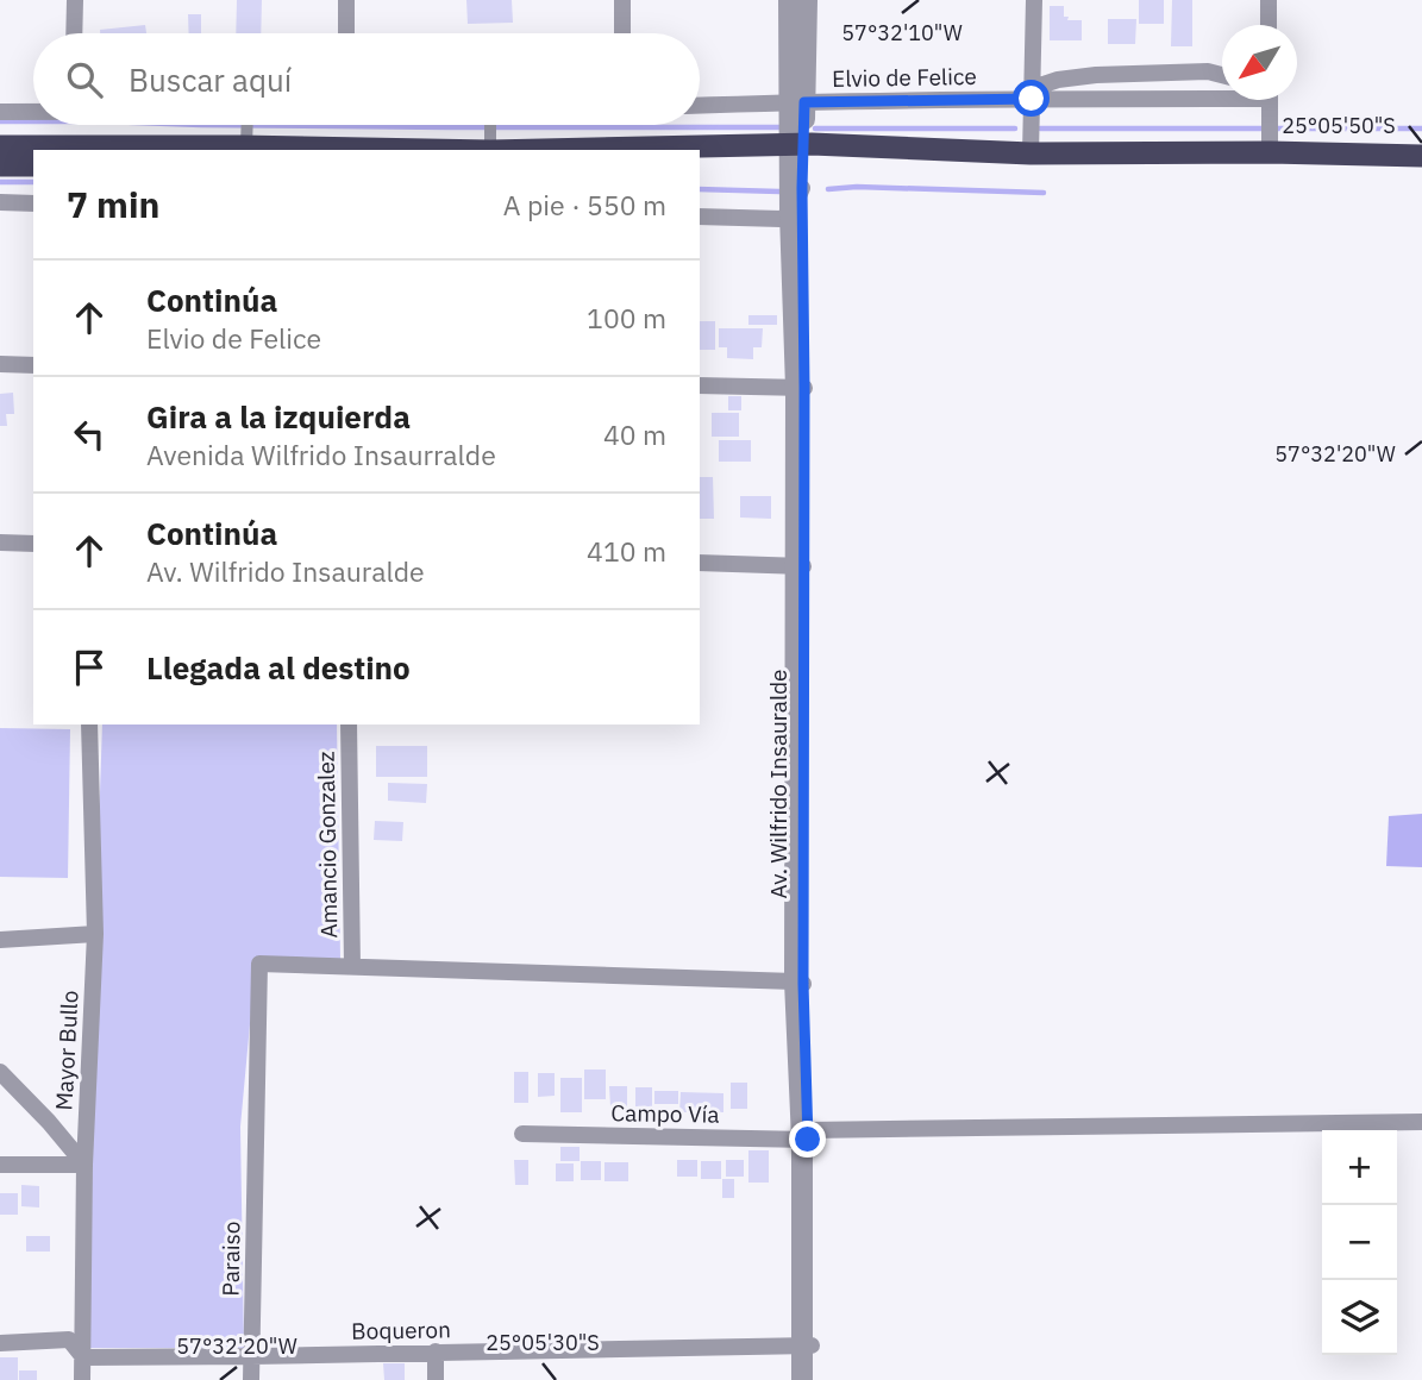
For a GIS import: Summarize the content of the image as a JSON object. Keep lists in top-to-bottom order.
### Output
{
  "streets": {
    "street": [
      "Elvio de Felice",
      "Av. Wilfrido Insauralde",
      "Amancio Gonzalez",
      "Mayor Bullo",
      "Campo Vía",
      "Paraiso",
      "Boqueron"
    ]
  },
  "crossings": [
    ["Av. Wilfrido Insauralde", "Campo Vía"],
    ["Av. Wilfrido Insauralde", "Boqueron"],
    ["Amancio Gonzalez", "Paraiso"],
    ["Mayor Bullo", "Boqueron"],
    ["Paraiso", "Boqueron"]
  ],
  "north": "bottom left",
  "page": {
    "search": "Buscar aquí",
    "heading": ["7 min", "A pie · 550 m"],
    "list": [
      ["Continúa", "Elvio de Felice", "100 m"],
      ["Gira a la izquierda", "Avenida Wilfrido Insaurralde", "40 m"],
      ["Continúa", "Av. Wilfrido Insauralde", "410 m"],
      "Llegada al destino"
    ],
    "map_buttons": ["+", "−"]
  },
  "coordinates": [
    "57°32'10\"W",
    "25°05'50\"S",
    "57°32'20\"W",
    "25°05'30\"S"
  ]
}
